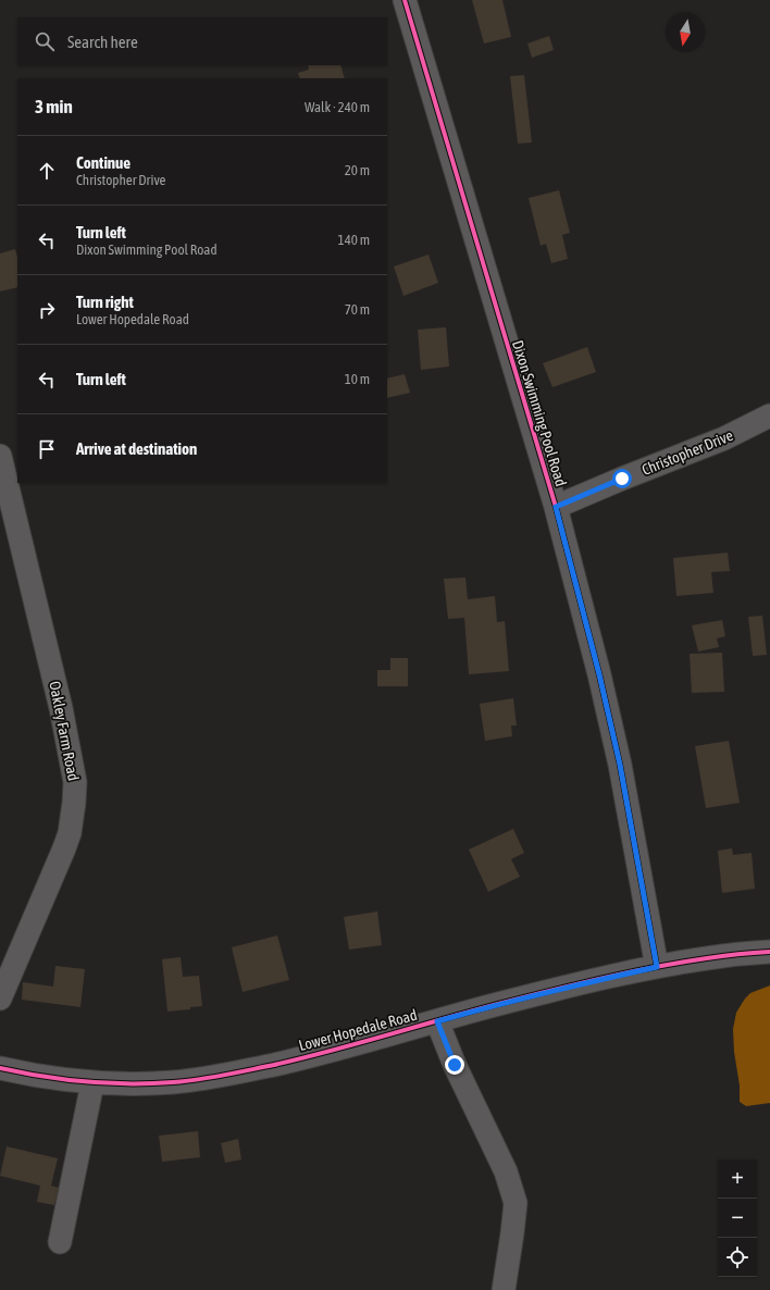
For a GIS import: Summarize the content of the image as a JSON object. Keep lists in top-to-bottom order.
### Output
{
  "streets": {
    "street": [
      "Dixon Swimming Pool Road",
      "Christopher Drive",
      "Oakley Farm Road",
      "Lower Hopedale Road"
    ]
  },
  "crossings": [
    ["Dixon Swimming Pool Road", "Christopher Drive"],
    ["Dixon Swimming Pool Road", "Lower Hopedale Road"]
  ],
  "north": "bottom",
  "page": {
    "search": "Search here",
    "heading": ["3 min", "Walk · 240 m"],
    "list": [
      ["Continue", "Christopher Drive", "20 m"],
      ["Turn left", "Dixon Swimming Pool Road", "140 m"],
      ["Turn right", "Lower Hopedale Road", "70 m"],
      ["Turn left", "10 m"],
      "Arrive at destination"
    ],
    "map_buttons": ["+", "−"]
  }
}
